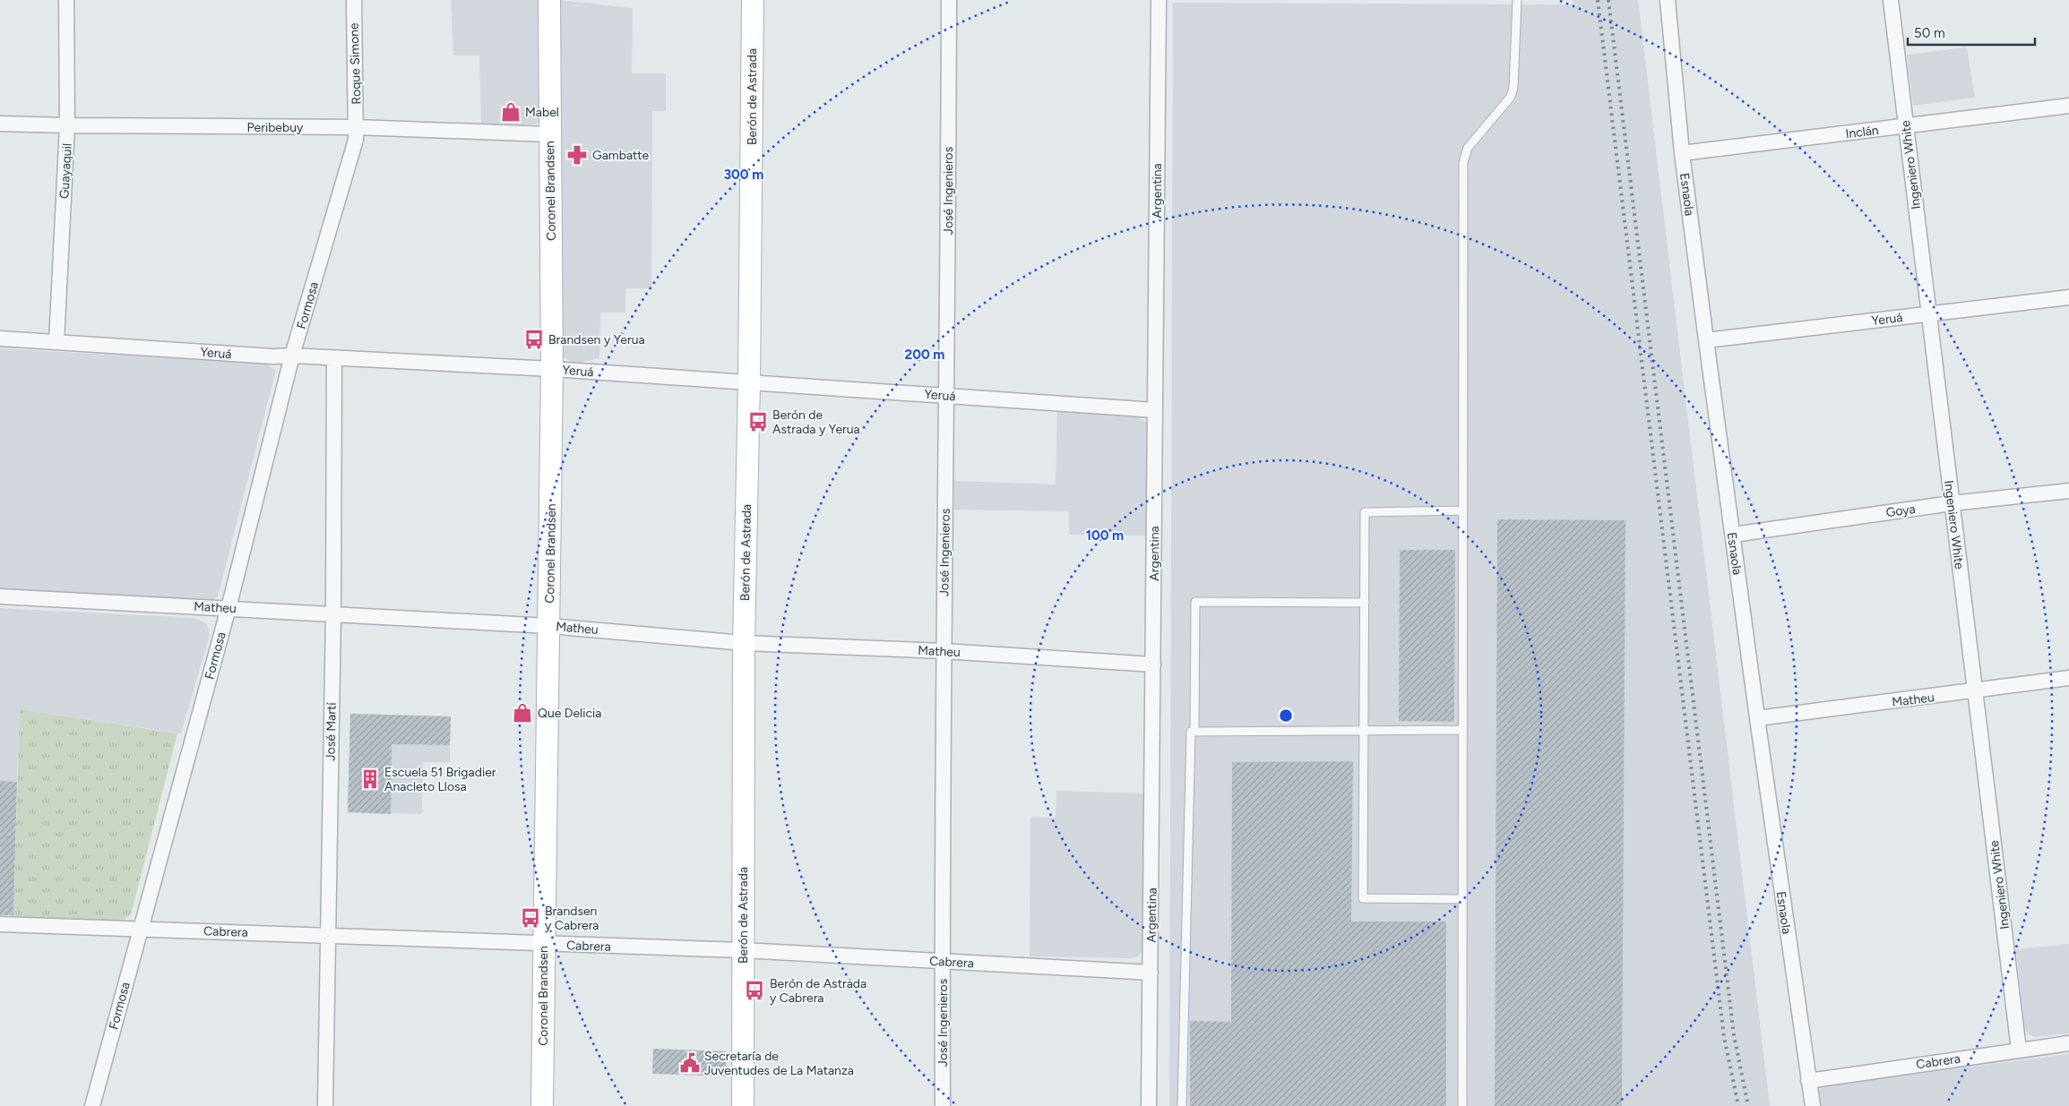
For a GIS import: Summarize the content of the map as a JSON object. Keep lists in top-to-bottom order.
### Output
{
  "streets": {
    "street": [
      "Roque Simone",
      "Berón de Astrada",
      "Peribebuy",
      "Inclán",
      "Ingeniero White",
      "Guayaquil",
      "Coronel Brandsen",
      "José Ingenieros",
      "Argentina",
      "Esnaola",
      "Formosa",
      "Yeruá",
      "Goya",
      "Matheu",
      "José Martí",
      "Cabrera"
    ]
  },
  "crossings": [
    ["Roque Simone", "Peribebuy"],
    ["Roque Simone", "Formosa"],
    ["Berón de Astrada", "Yeruá"],
    ["Berón de Astrada", "Matheu"],
    ["Berón de Astrada", "Cabrera"],
    ["Peribebuy", "Guayaquil"],
    ["Peribebuy", "Coronel Brandsen"],
    ["Peribebuy", "Formosa"],
    ["Inclán", "Ingeniero White"],
    ["Inclán", "Esnaola"],
    ["Ingeniero White", "Yeruá"],
    ["Ingeniero White", "Goya"],
    ["Ingeniero White", "Matheu"],
    ["Ingeniero White", "Cabrera"],
    ["Guayaquil", "Yeruá"],
    ["Coronel Brandsen", "Yeruá"],
    ["Coronel Brandsen", "Matheu"],
    ["Coronel Brandsen", "Cabrera"],
    ["José Ingenieros", "Yeruá"],
    ["José Ingenieros", "Matheu"],
    ["José Ingenieros", "Cabrera"],
    ["Argentina", "Yeruá"],
    ["Argentina", "Matheu"],
    ["Argentina", "Cabrera"],
    ["Esnaola", "Yeruá"],
    ["Esnaola", "Goya"],
    ["Esnaola", "Matheu"],
    ["Esnaola", "Cabrera"],
    ["Formosa", "Yeruá"],
    ["Formosa", "Matheu"],
    ["Formosa", "Cabrera"],
    ["Yeruá", "José Martí"],
    ["Matheu", "José Martí"],
    ["José Martí", "Cabrera"]
  ],
  "places": {
    "shop": ["Mabel", "Que Delicia"],
    "pharmacy": ["Gambatte"],
    "bus stop": [
      "Brandsen y Yerua",
      "Berón de Astrada y Yerua",
      "Brandsen y Cabrera",
      "Berón de Astrada y Cabrera"
    ],
    "building": ["Escuela 51 Brigadier Anacleto Llosa"],
    "public building": ["Secretaría de Juventudes de La Matanza"]
  },
  "scale_bar": "50 m",
  "rings": ["300 m", "200 m", "100 m"]
}
